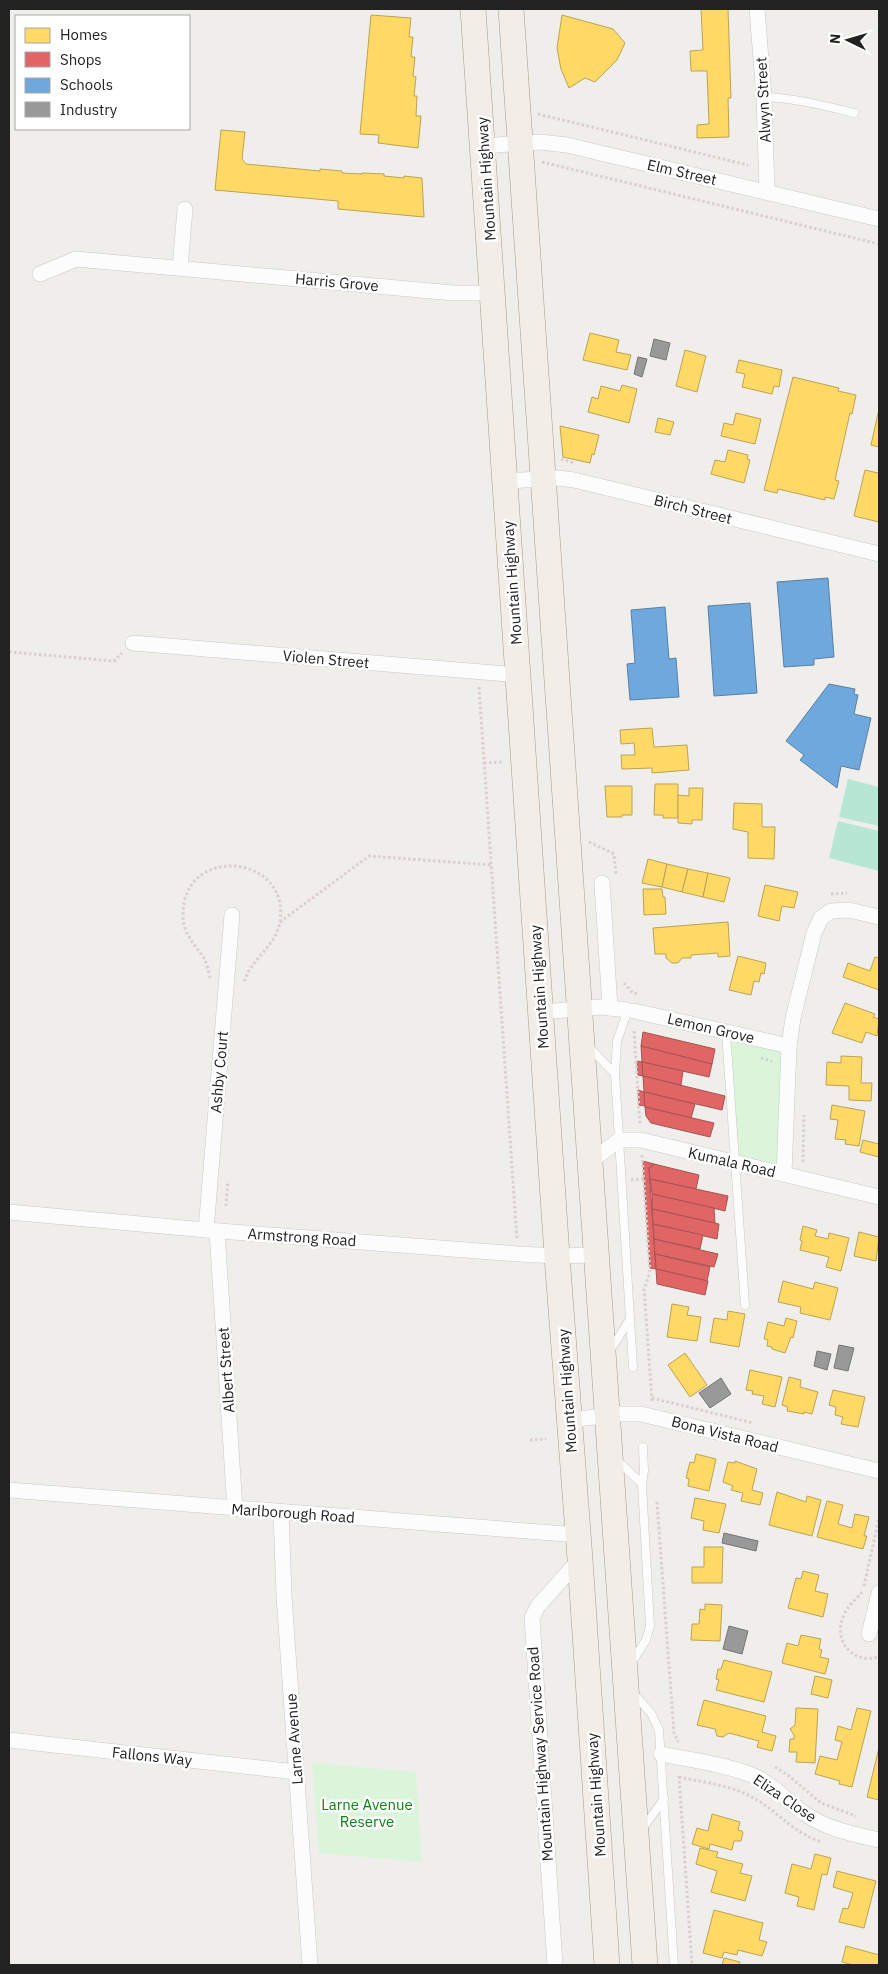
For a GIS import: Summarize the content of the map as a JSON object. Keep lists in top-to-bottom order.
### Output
{
  "streets": {
    "main road": ["Mountain Highway"],
    "street": [
      "Alwyn Street",
      "Elm Street",
      "Harris Grove",
      "Birch Street",
      "Violen Street",
      "Lemon Grove",
      "Ashby Court",
      "Kumala Road",
      "Armstrong Road",
      "Albert Street",
      "Bona Vista Road",
      "Marlborough Road",
      "Larne Avenue",
      "Mountain Highway Service Road",
      "Fallons Way",
      "Eliza Close"
    ]
  },
  "crossings": [
    ["Alwyn Street", "Elm Street"],
    ["Elm Street", "Mountain Highway"],
    ["Mountain Highway", "Harris Grove"],
    ["Mountain Highway", "Birch Street"],
    ["Mountain Highway", "Violen Street"],
    ["Mountain Highway", "Lemon Grove"],
    ["Mountain Highway", "Armstrong Road"],
    ["Mountain Highway", "Bona Vista Road"],
    ["Mountain Highway", "Marlborough Road"],
    ["Mountain Highway", "Mountain Highway Service Road"],
    ["Ashby Court", "Armstrong Road"],
    ["Ashby Court", "Albert Street"],
    ["Armstrong Road", "Albert Street"],
    ["Albert Street", "Marlborough Road"],
    ["Marlborough Road", "Larne Avenue"],
    ["Larne Avenue", "Fallons Way"]
  ],
  "parks": ["Larne Avenue Reserve"],
  "legend": [
    "Homes",
    "Shops",
    "Schools",
    "Industry"
  ],
  "north": "left"
}
